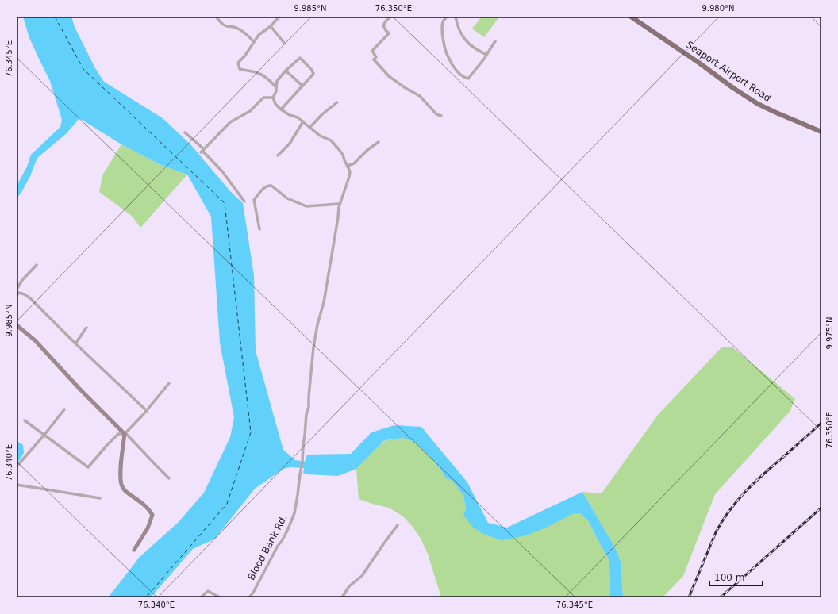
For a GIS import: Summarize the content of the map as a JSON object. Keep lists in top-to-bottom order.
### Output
{
  "streets": {
    "main road": ["Seaport Airport Road"],
    "street": ["Blood Bank Rd."]
  },
  "scale_bar": "100 m",
  "coordinates": [
    "9.985°N",
    "76.350°E",
    "9.980°N",
    "76.345°E",
    "9.975°N",
    "76.340°E"
  ]
}
